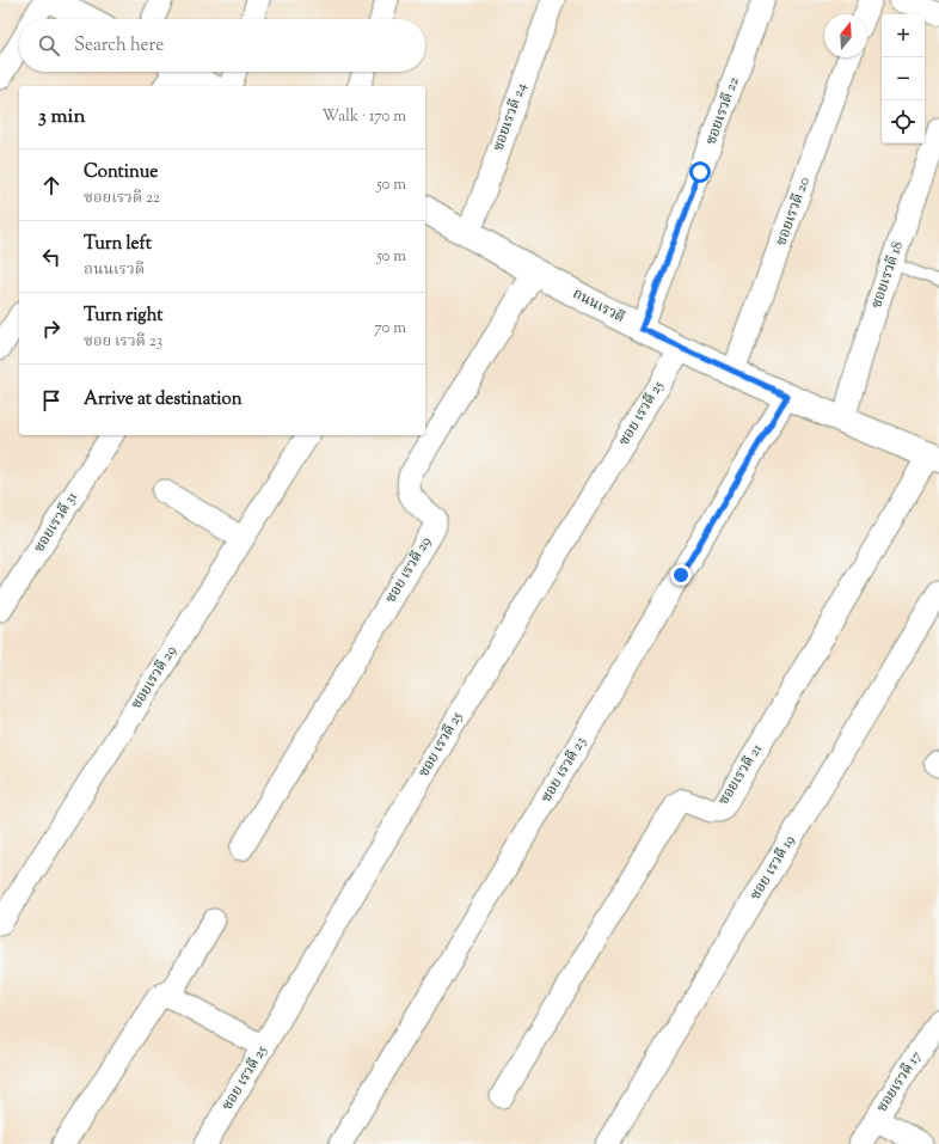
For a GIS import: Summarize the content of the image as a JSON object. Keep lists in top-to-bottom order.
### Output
{
  "streets": {
    "street": [
      "ซอยเรวดี 22",
      "ซอยเรวดี 24",
      "ซอยเรวดี 20",
      "ซอยเรวดี 18",
      "ถนนเรวดี",
      "ซอย เรวดี 25",
      "ซอยเรวดี 31",
      "ซอย เรวดี 29",
      "ซอยเรวดี 29",
      "ซอย เรวดี 23",
      "ซอยเรวดี 21",
      "ซอย เรวดี 19",
      "ซอยเรวดี 17"
    ]
  },
  "crossings": [
    ["ซอยเรวดี 22", "ถนนเรวดี"],
    ["ซอยเรวดี 24", "ถนนเรวดี"],
    ["ซอยเรวดี 20", "ถนนเรวดี"],
    ["ซอยเรวดี 18", "ถนนเรวดี"],
    ["ถนนเรวดี", "ซอย เรวดี 25"],
    ["ถนนเรวดี", "ซอย เรวดี 29"],
    ["ถนนเรวดี", "ซอย เรวดี 23"],
    ["ถนนเรวดี", "ซอยเรวดี 21"]
  ],
  "north": "top",
  "page": {
    "map_buttons": ["+", "−"],
    "search": "Search here",
    "heading": ["3 min", "Walk · 170 m"],
    "list": [
      ["Continue", "ซอยเรวดี 22", "50 m"],
      ["Turn left", "ถนนเรวดี", "50 m"],
      ["Turn right", "ซอย เรวดี 23", "70 m"],
      "Arrive at destination"
    ]
  }
}
